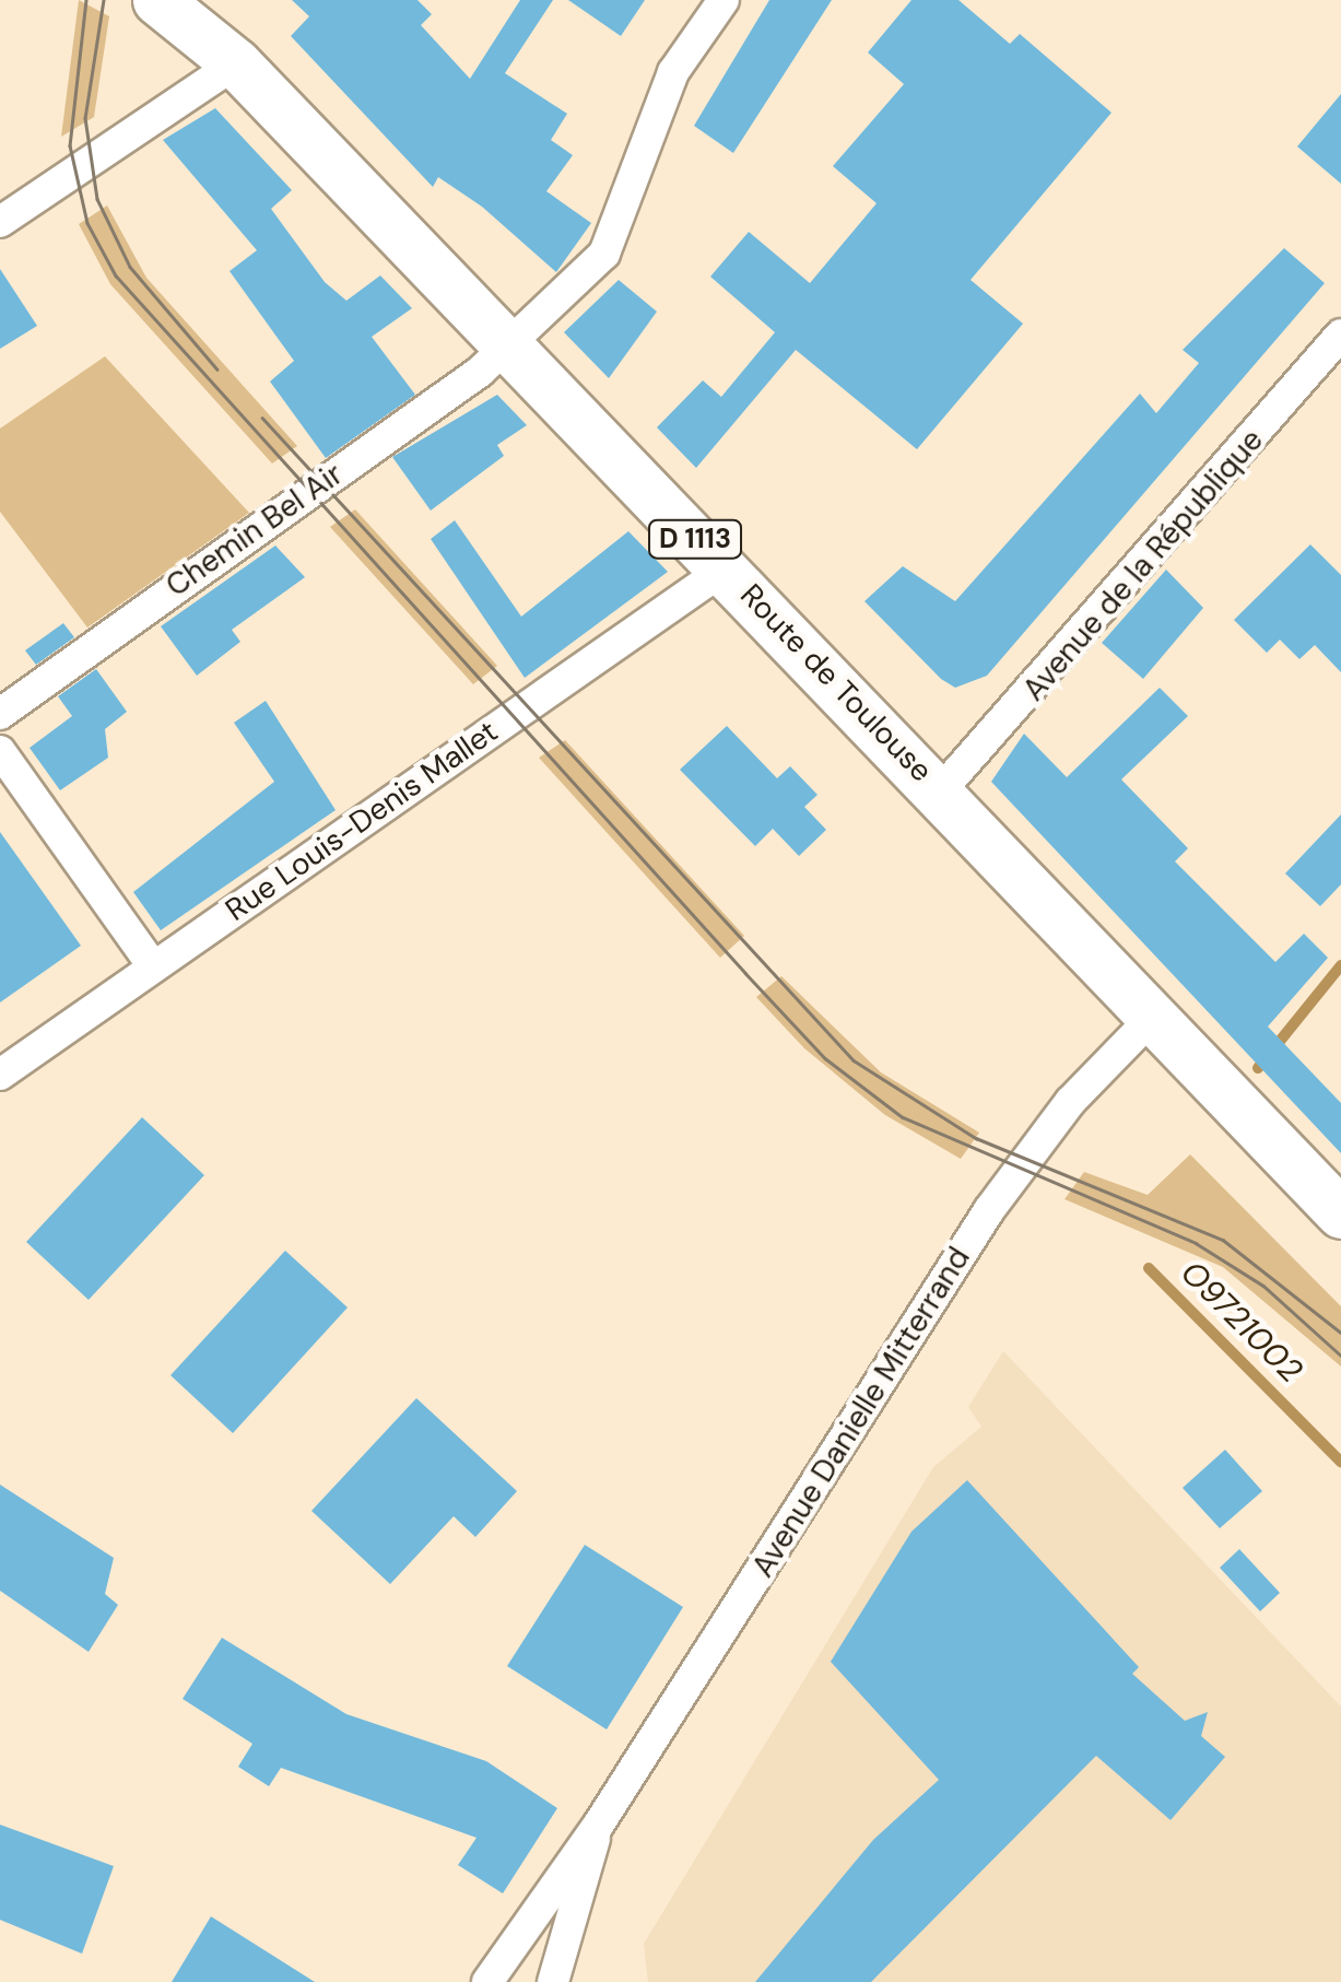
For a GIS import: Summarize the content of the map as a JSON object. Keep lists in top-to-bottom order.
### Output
{
  "streets": {
    "main road": ["D 1113", "Route de Toulouse"],
    "street": [
      "Chemin Bel Air",
      "Avenue de la République",
      "Rue Louis-Denis Mallet",
      "Avenue Danielle Mitterrand"
    ]
  },
  "crossings": [
    ["Chemin Bel Air", "Route de Toulouse"],
    ["Avenue de la République", "Route de Toulouse"],
    ["Route de Toulouse", "Rue Louis-Denis Mallet"],
    ["Route de Toulouse", "Avenue Danielle Mitterrand"]
  ],
  "water": ["O9721002"]
}
